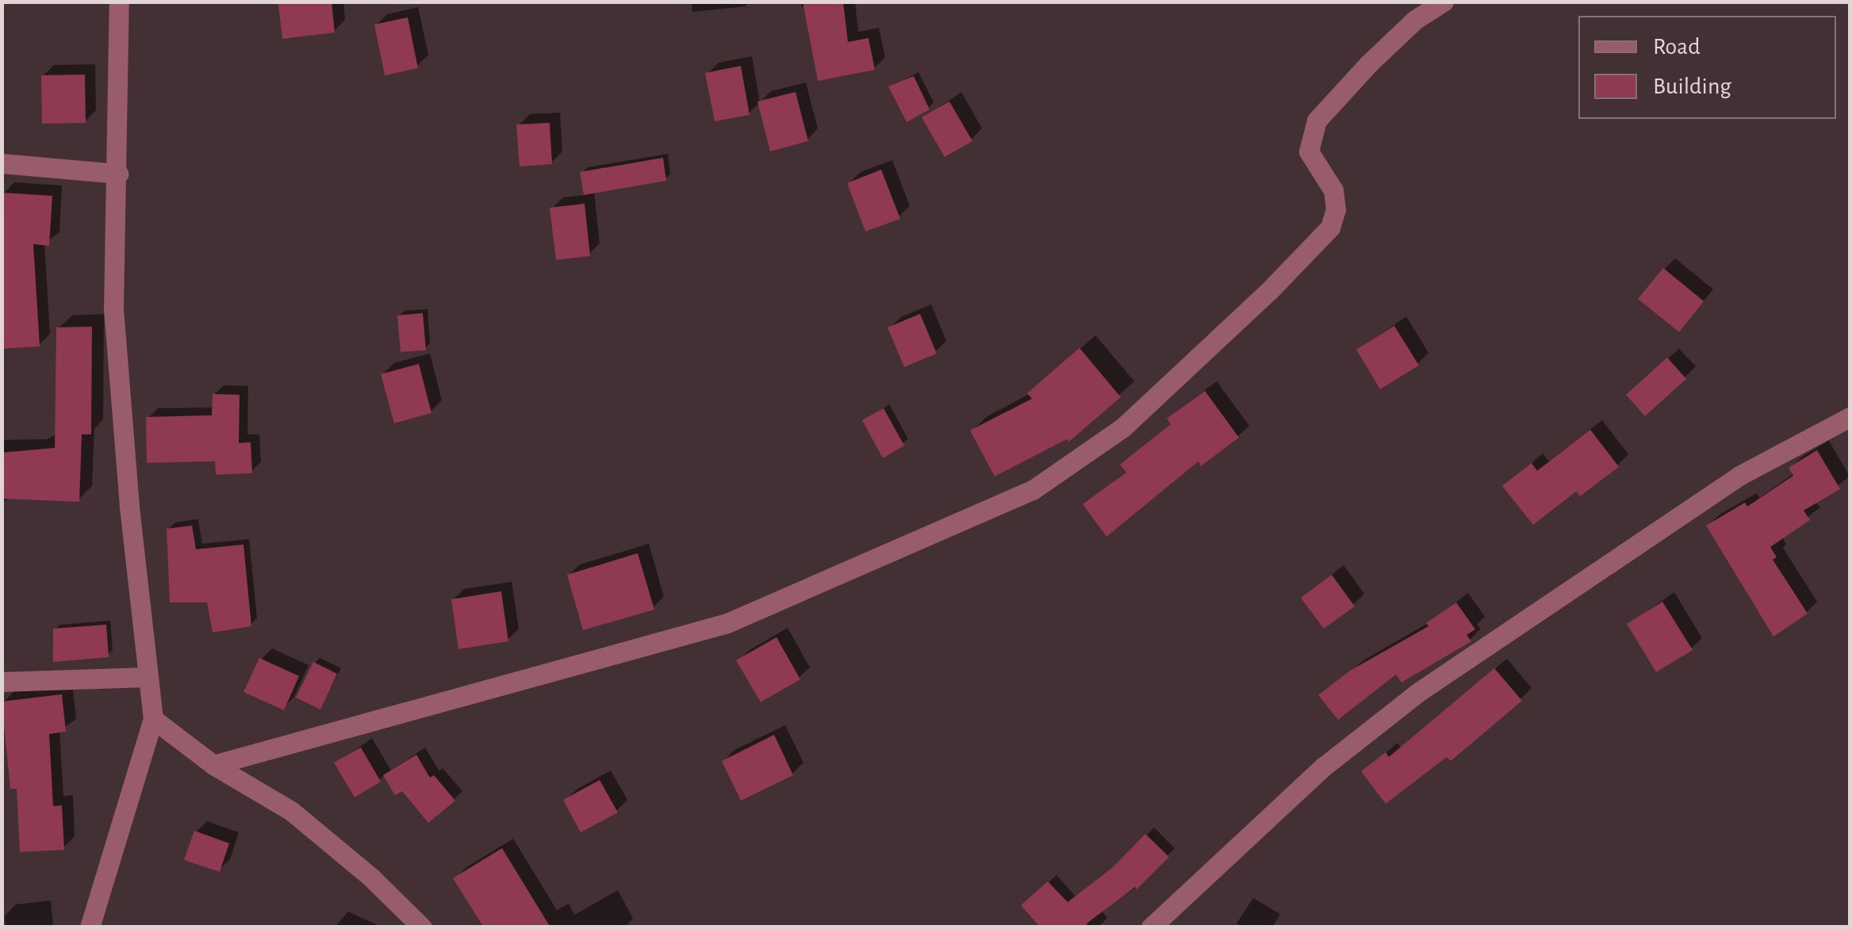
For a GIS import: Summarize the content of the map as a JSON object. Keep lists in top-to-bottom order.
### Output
{
  "legend": ["Road", "Building"]
}
